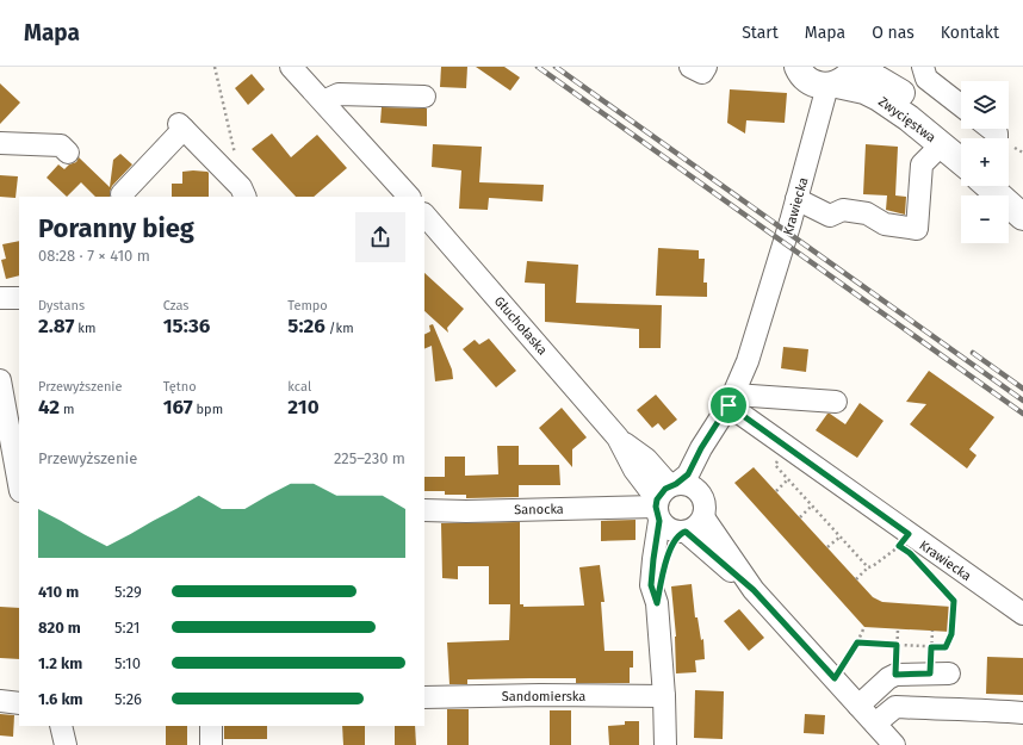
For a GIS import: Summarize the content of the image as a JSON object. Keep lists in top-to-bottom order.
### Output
{
  "streets": {
    "main road": ["Zwycięstwa"],
    "street": [
      "Krawiecka",
      "Głuchołaska",
      "Sanocka",
      "Sandomierska"
    ]
  },
  "crossings": [
    ["Zwycięstwa", "Krawiecka"],
    ["Krawiecka", "Głuchołaska"],
    ["Krawiecka", "Sanocka"],
    ["Głuchołaska", "Sanocka"]
  ],
  "page": {
    "header": "Mapa",
    "nav": [
      "Start",
      "Mapa",
      "O nas",
      "Kontakt"
    ],
    "map_buttons": ["+", "−"],
    "heading": ["Poranny bieg", "08:28 · 7 × 410 m"],
    "stats": [
      ["Dystans", "2.87 km"],
      ["Czas", "15:36"],
      ["Tempo", "5:26 /km"],
      ["Przewyższenie", "42 m"],
      ["Tętno", "167 bpm"],
      ["kcal", "210"]
    ],
    "chart": ["Przewyższenie", "225–230 m"],
    "list": [
      {
        "name": "410 m",
        "note": "5:29"
      },
      {
        "name": "820 m",
        "note": "5:21"
      },
      {
        "name": "1.2 km",
        "note": "5:10"
      },
      {
        "name": "1.6 km",
        "note": "5:26"
      }
    ]
  }
}
